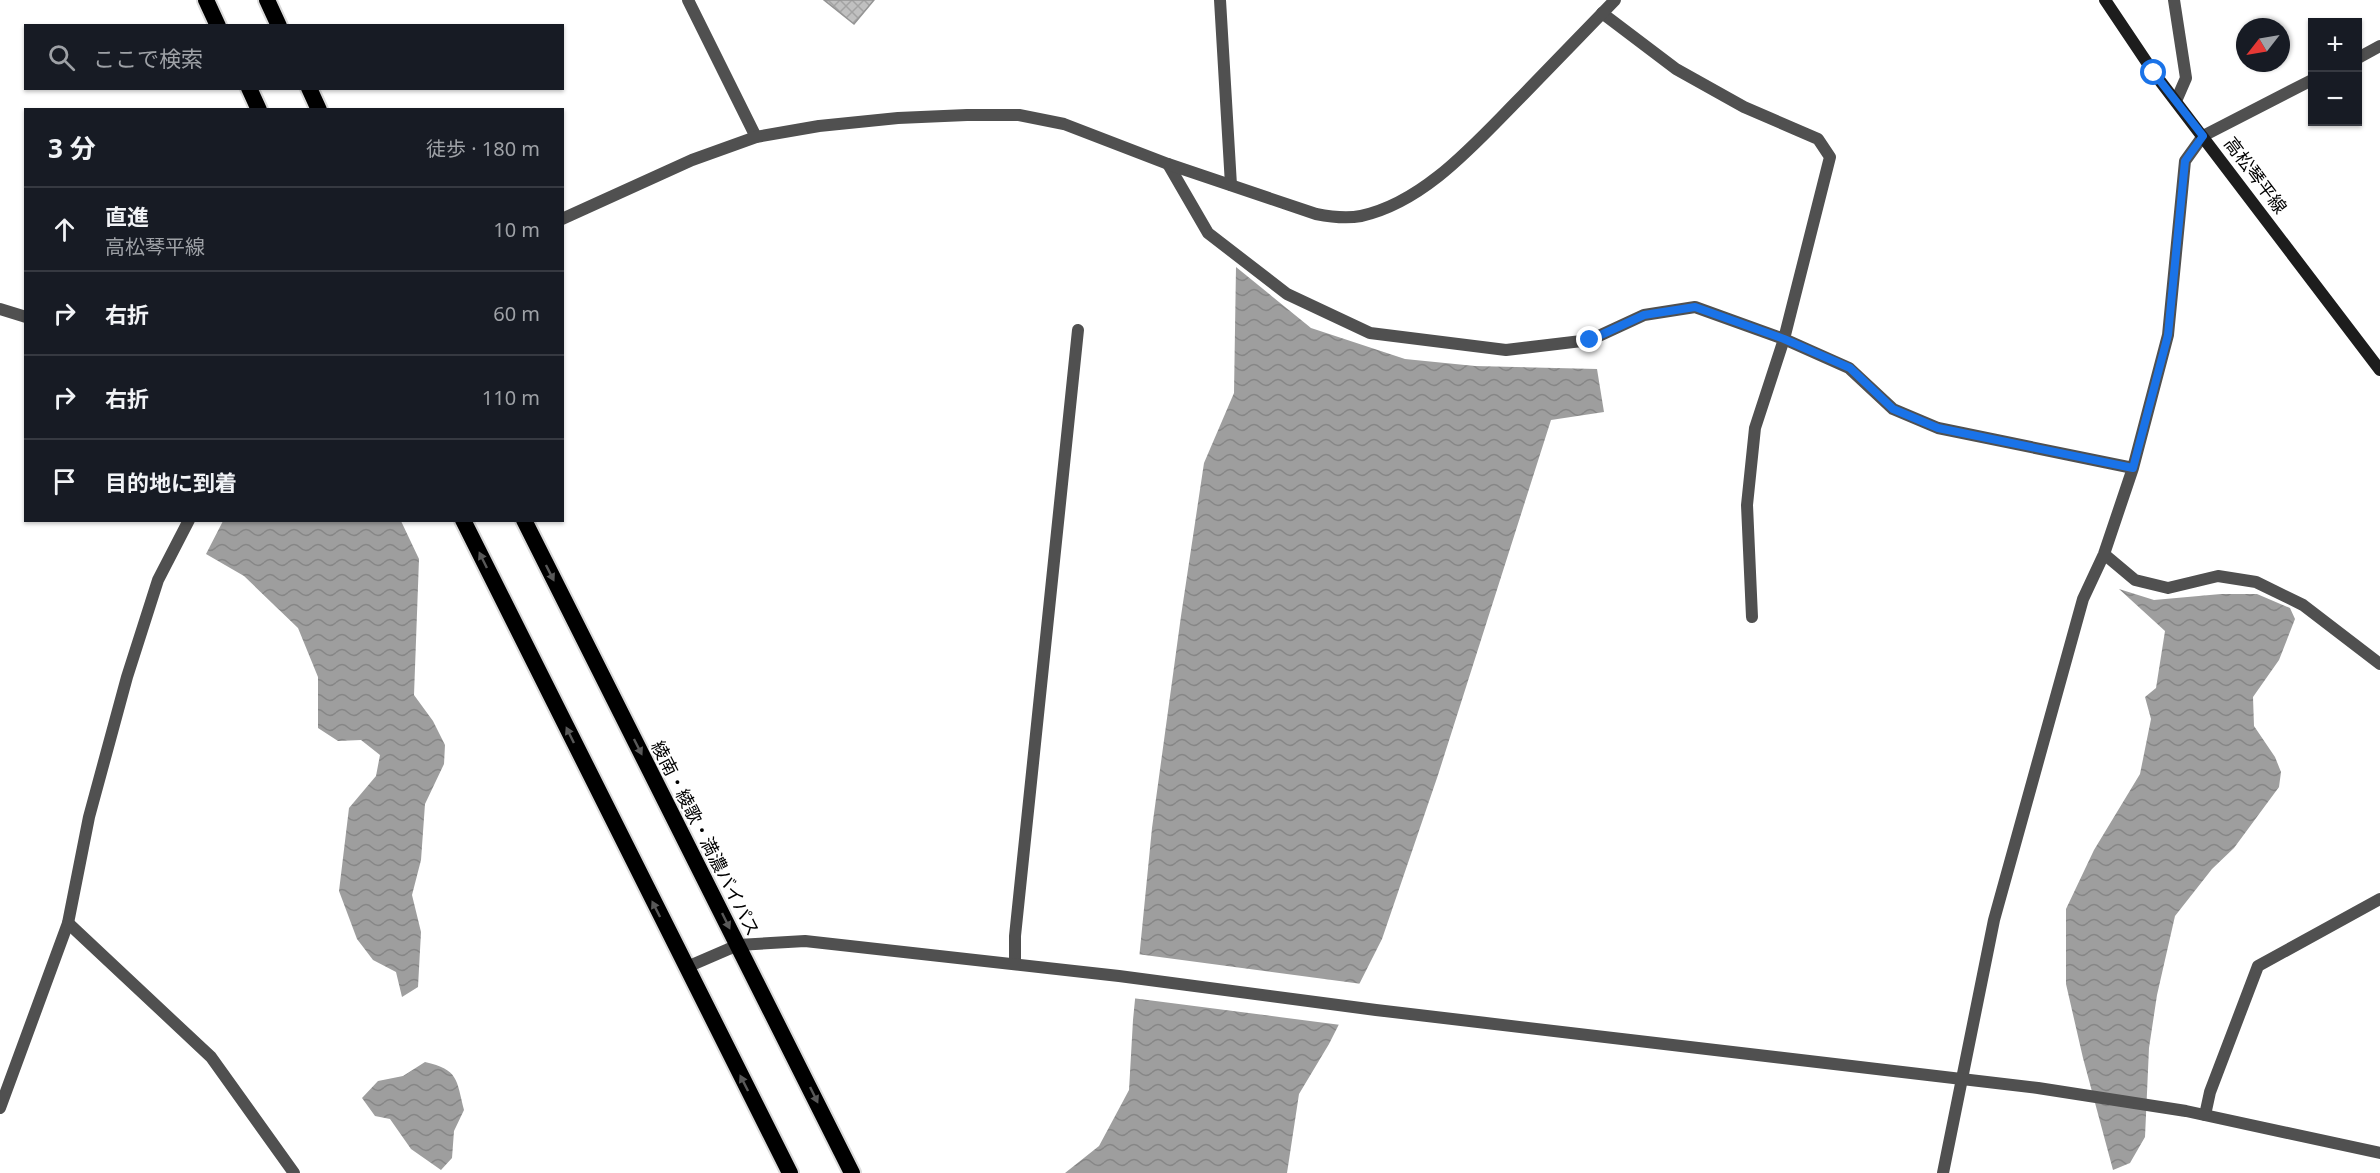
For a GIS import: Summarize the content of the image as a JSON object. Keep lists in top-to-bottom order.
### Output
{
  "streets": {
    "highway": ["綾南・綾歌・満濃バイパス"],
    "main road": ["高松琴平線"]
  },
  "north": "bottom left",
  "page": {
    "map_buttons": ["+", "−"],
    "search": "ここで検索",
    "heading": ["3 分", "徒歩 · 180 m"],
    "list": [
      ["直進", "高松琴平線", "10 m"],
      ["右折", "60 m"],
      ["右折", "110 m"],
      "目的地に到着"
    ]
  }
}
